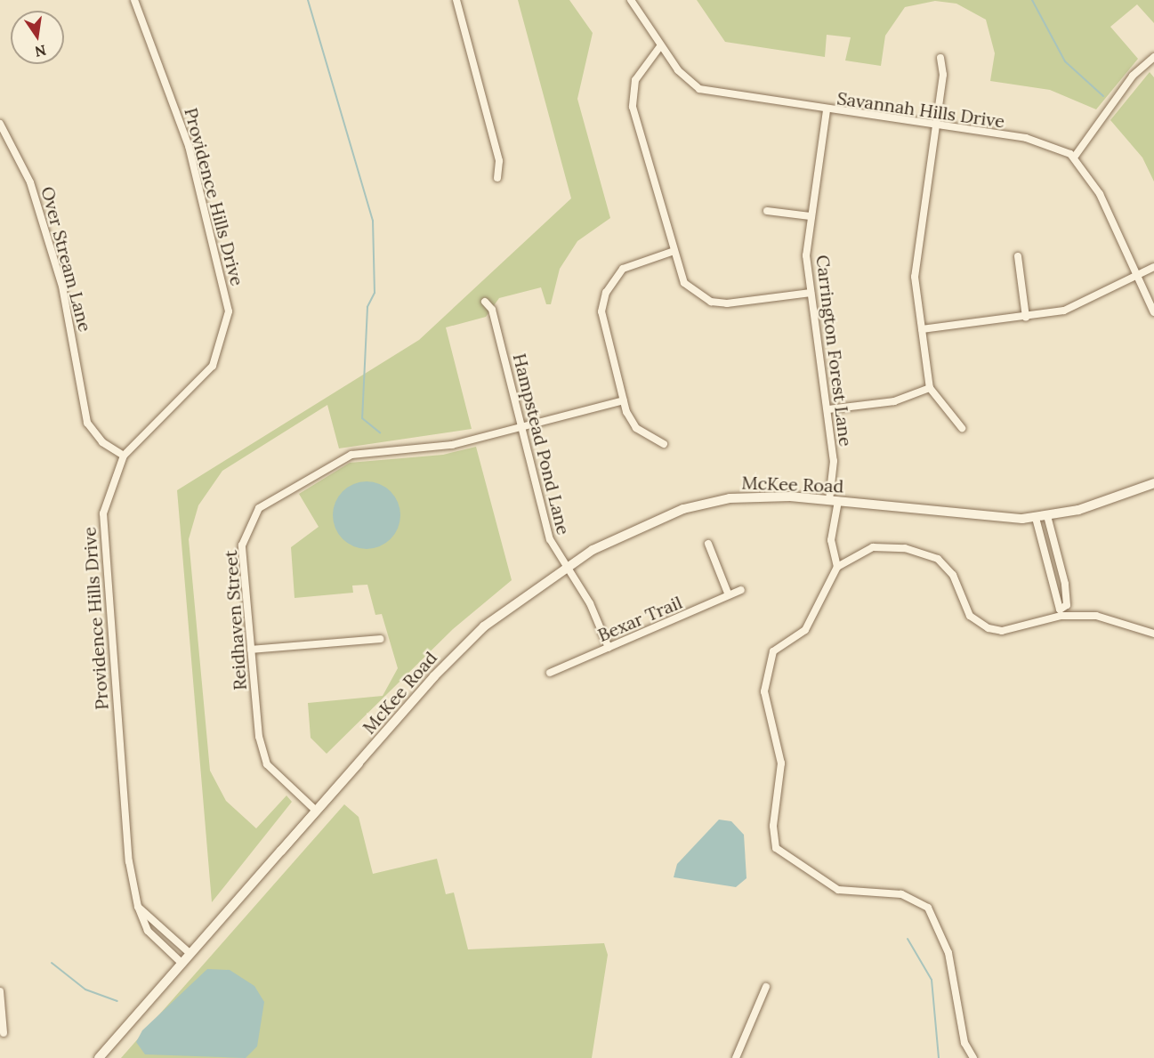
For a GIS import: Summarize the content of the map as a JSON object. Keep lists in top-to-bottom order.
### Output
{
  "streets": {
    "street": [
      "Savannah Hills Drive",
      "Providence Hills Drive",
      "Over Stream Lane",
      "Carrington Forest Lane",
      "Hampstead Pond Lane",
      "McKee Road",
      "Bexar Trail",
      "Reidhaven Street"
    ]
  },
  "crossings": [
    ["Savannah Hills Drive", "Carrington Forest Lane"],
    ["Providence Hills Drive", "Over Stream Lane"],
    ["Providence Hills Drive", "McKee Road"],
    ["Carrington Forest Lane", "McKee Road"],
    ["Hampstead Pond Lane", "McKee Road"],
    ["Hampstead Pond Lane", "Bexar Trail"],
    ["Hampstead Pond Lane", "Reidhaven Street"],
    ["McKee Road", "Reidhaven Street"]
  ],
  "north": "bottom"
}
